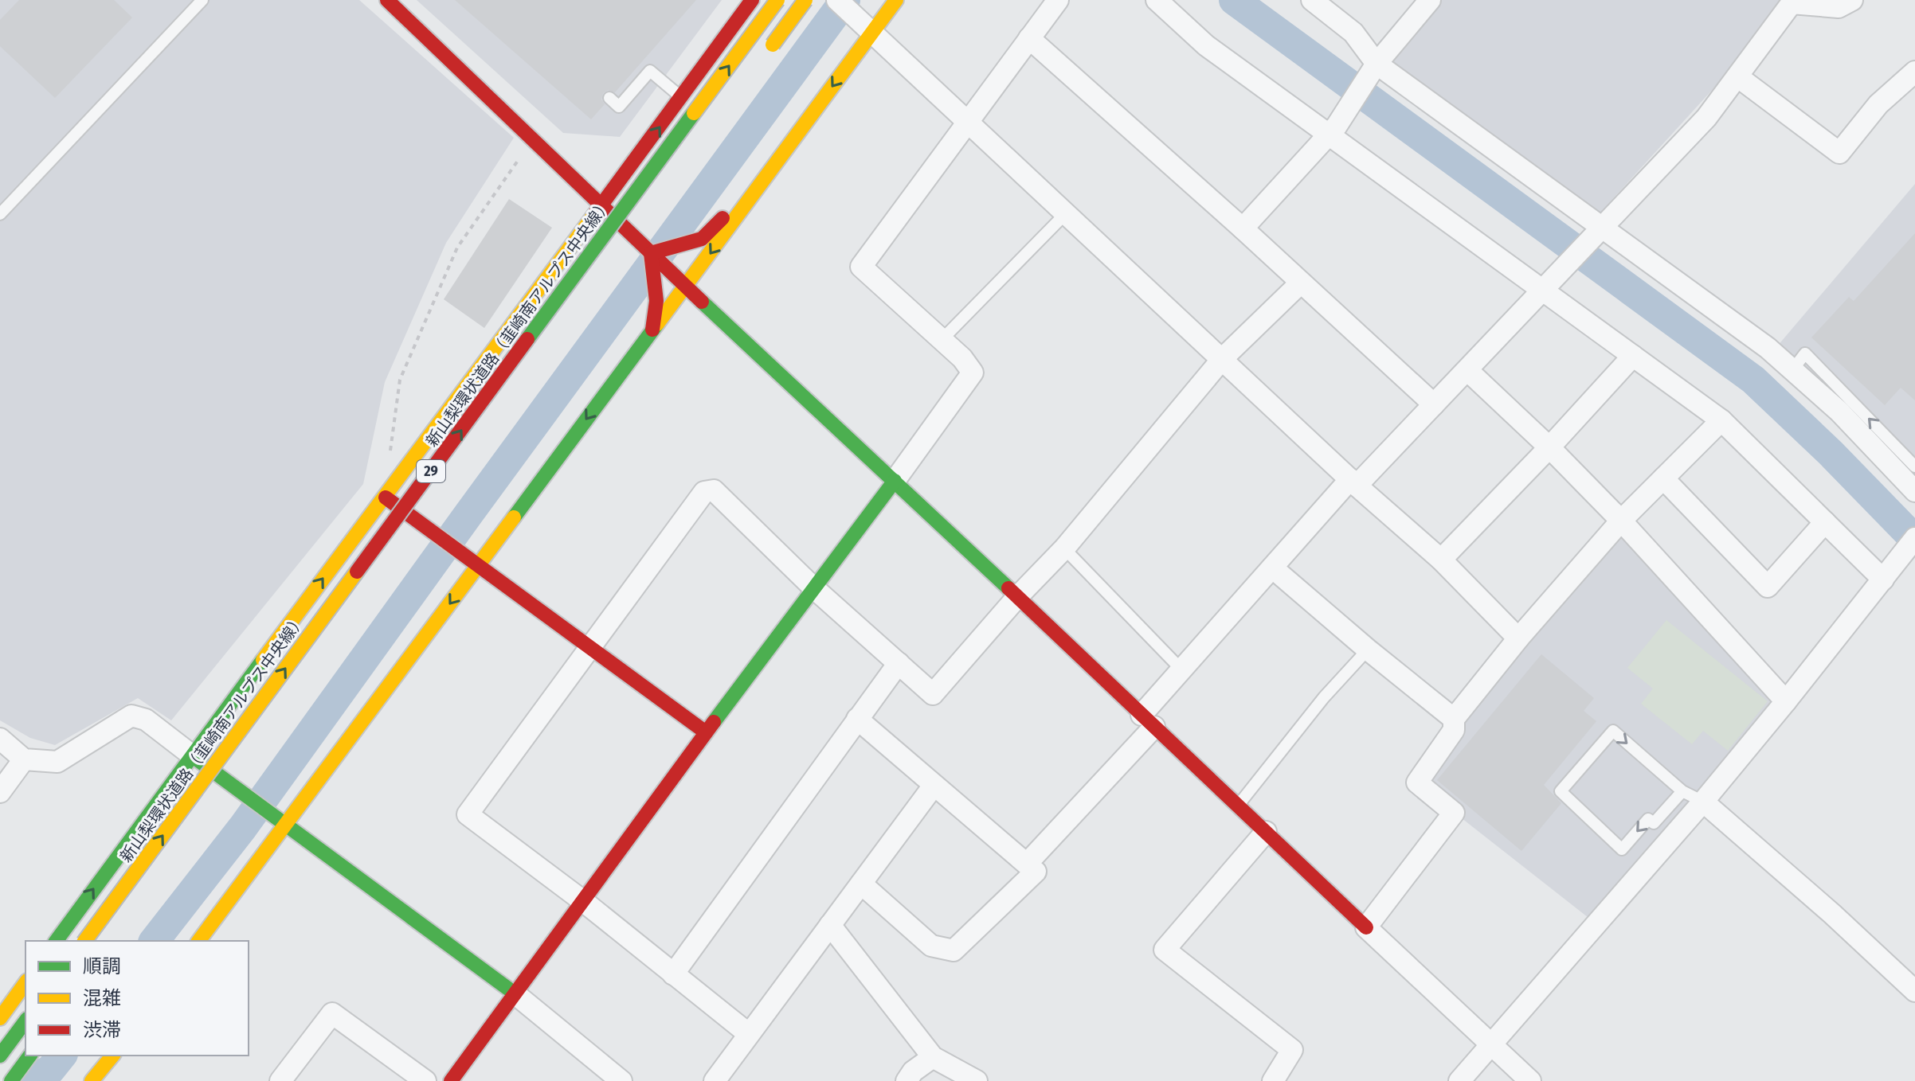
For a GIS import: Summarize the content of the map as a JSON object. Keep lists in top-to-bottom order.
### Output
{
  "streets": {
    "main road": ["新山梨環状道路（韮崎南アルプス中央線）", "29"]
  },
  "legend": ["順調", "混雑", "渋滞"]
}
